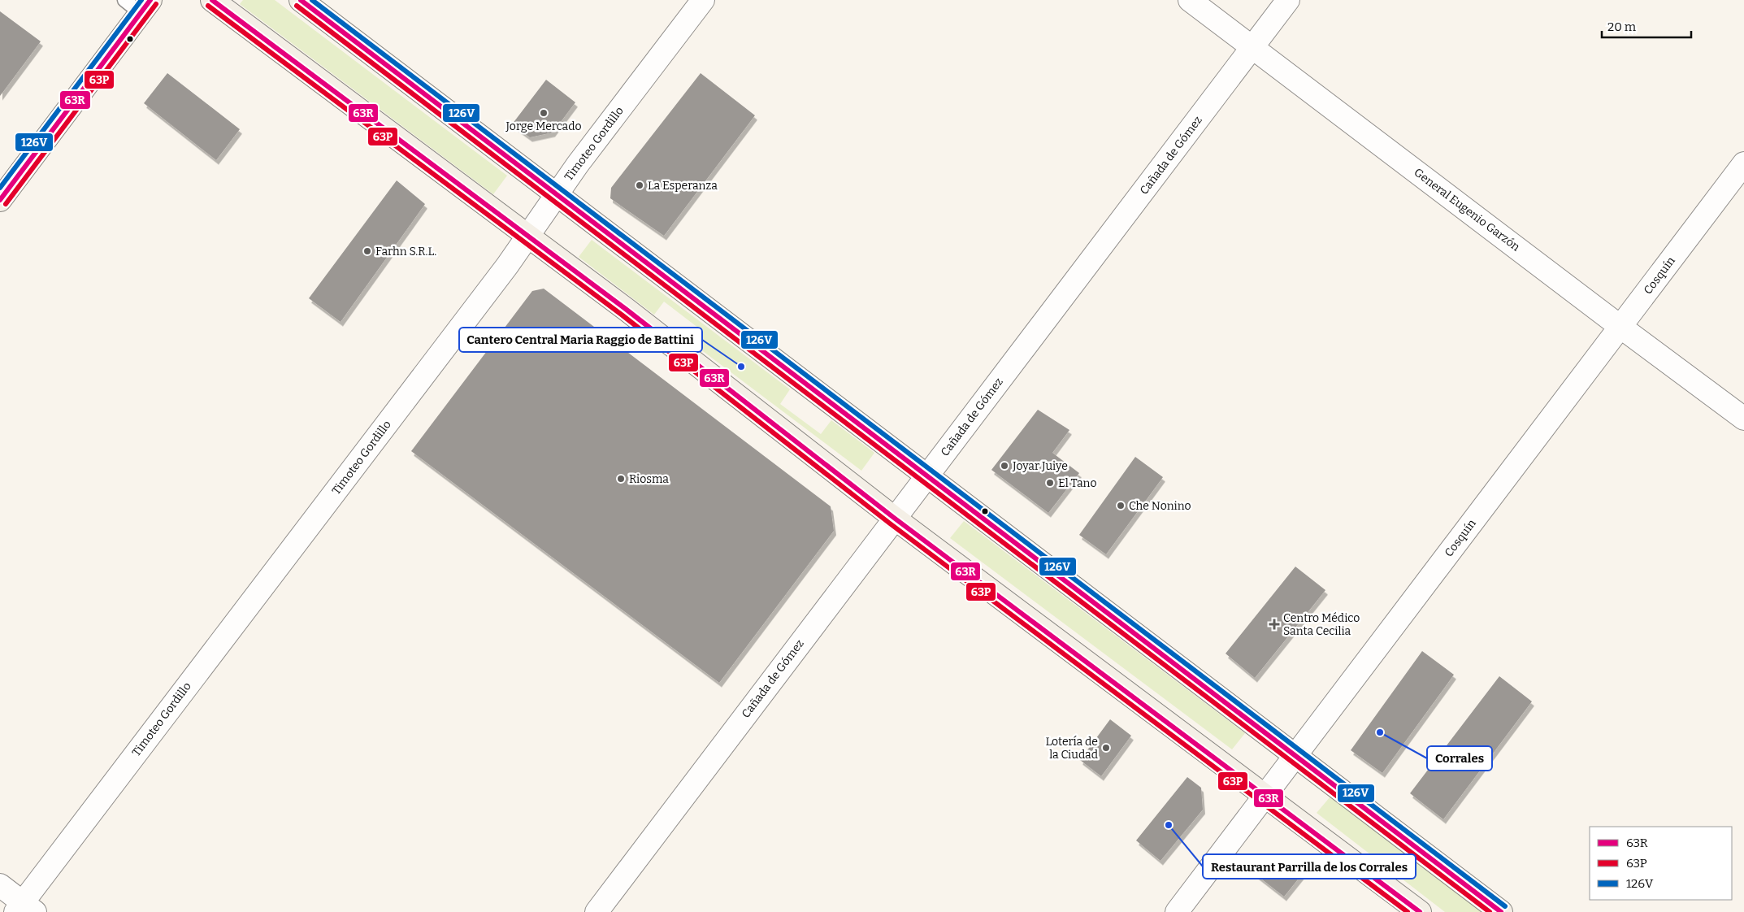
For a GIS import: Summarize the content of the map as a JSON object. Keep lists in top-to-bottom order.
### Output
{
  "streets": {
    "street": [
      "Timoteo Gordillo",
      "Cañada de Gómez",
      "General Eugenio Garzón",
      "Cosquín"
    ]
  },
  "crossings": [
    ["Cañada de Gómez", "General Eugenio Garzón"],
    ["General Eugenio Garzón", "Cosquín"]
  ],
  "places": {
    "other": [
      "Jorge Mercado",
      "La Esperanza",
      "Farhn S.R.L.",
      "Cantero Central Maria Raggio de Battini",
      "Joyar Juiye",
      "Riosma",
      "El Tano",
      "Che Nonino",
      "Corrales",
      "Lotería de la Ciudad",
      "Restaurant Parrilla de los Corrales"
    ],
    "health": ["Centro Médico Santa Cecilia"]
  },
  "lines": ["transit line 63R", "transit line 126V", "transit line 63P"],
  "legend": ["63R", "63P", "126V"],
  "scale_bar": "20 m"
}
